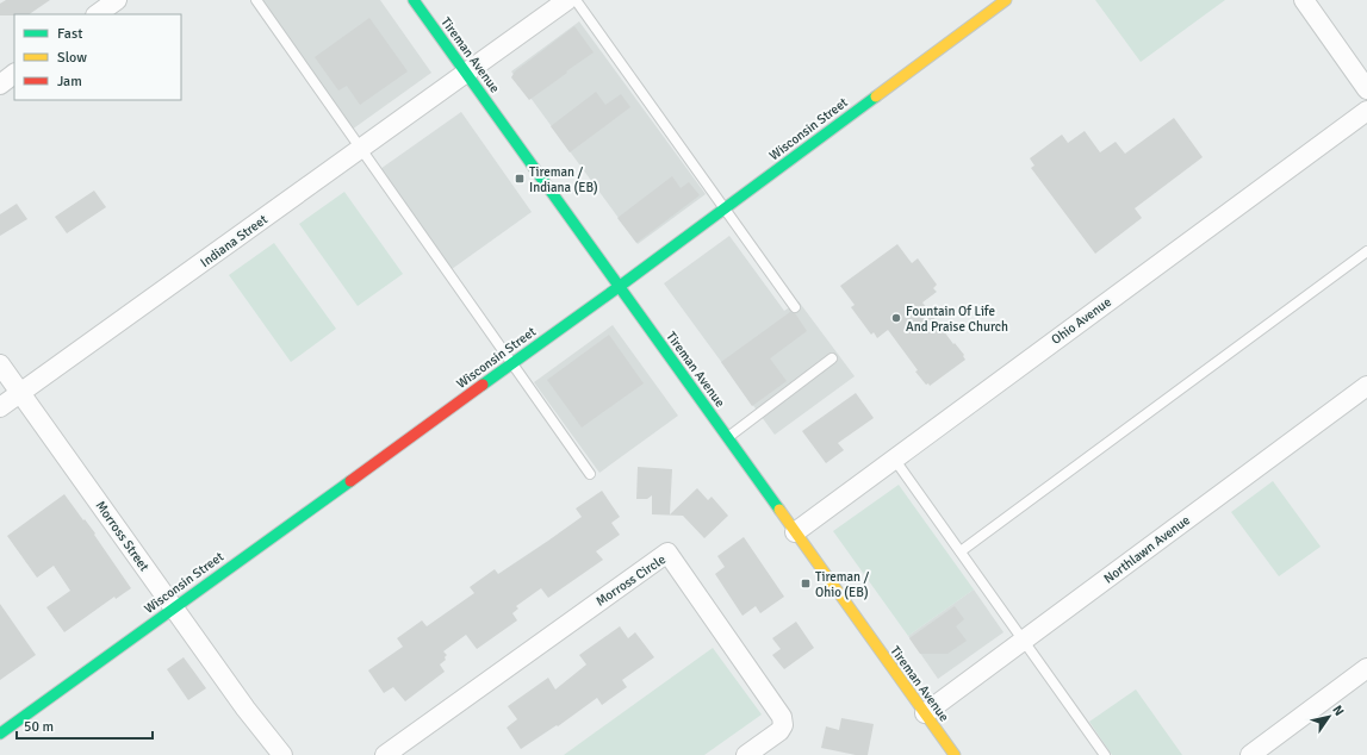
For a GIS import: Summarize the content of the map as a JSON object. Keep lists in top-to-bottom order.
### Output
{
  "streets": {
    "street": [
      "Tireman Avenue",
      "Wisconsin Street",
      "Indiana Street",
      "Ohio Avenue",
      "Morross Street",
      "Northlawn Avenue",
      "Morross Circle"
    ]
  },
  "crossings": [
    ["Tireman Avenue", "Wisconsin Street"],
    ["Tireman Avenue", "Indiana Street"],
    ["Tireman Avenue", "Ohio Avenue"],
    ["Tireman Avenue", "Northlawn Avenue"],
    ["Wisconsin Street", "Morross Street"],
    ["Indiana Street", "Morross Street"]
  ],
  "places": {
    "transit": ["Tireman / Indiana (EB)", "Tireman / Ohio (EB)"],
    "other": ["Fountain Of Life And Praise Church"]
  },
  "legend": ["Fast", "Slow", "Jam"],
  "scale_bar": "50 m",
  "north": "top right"
}
